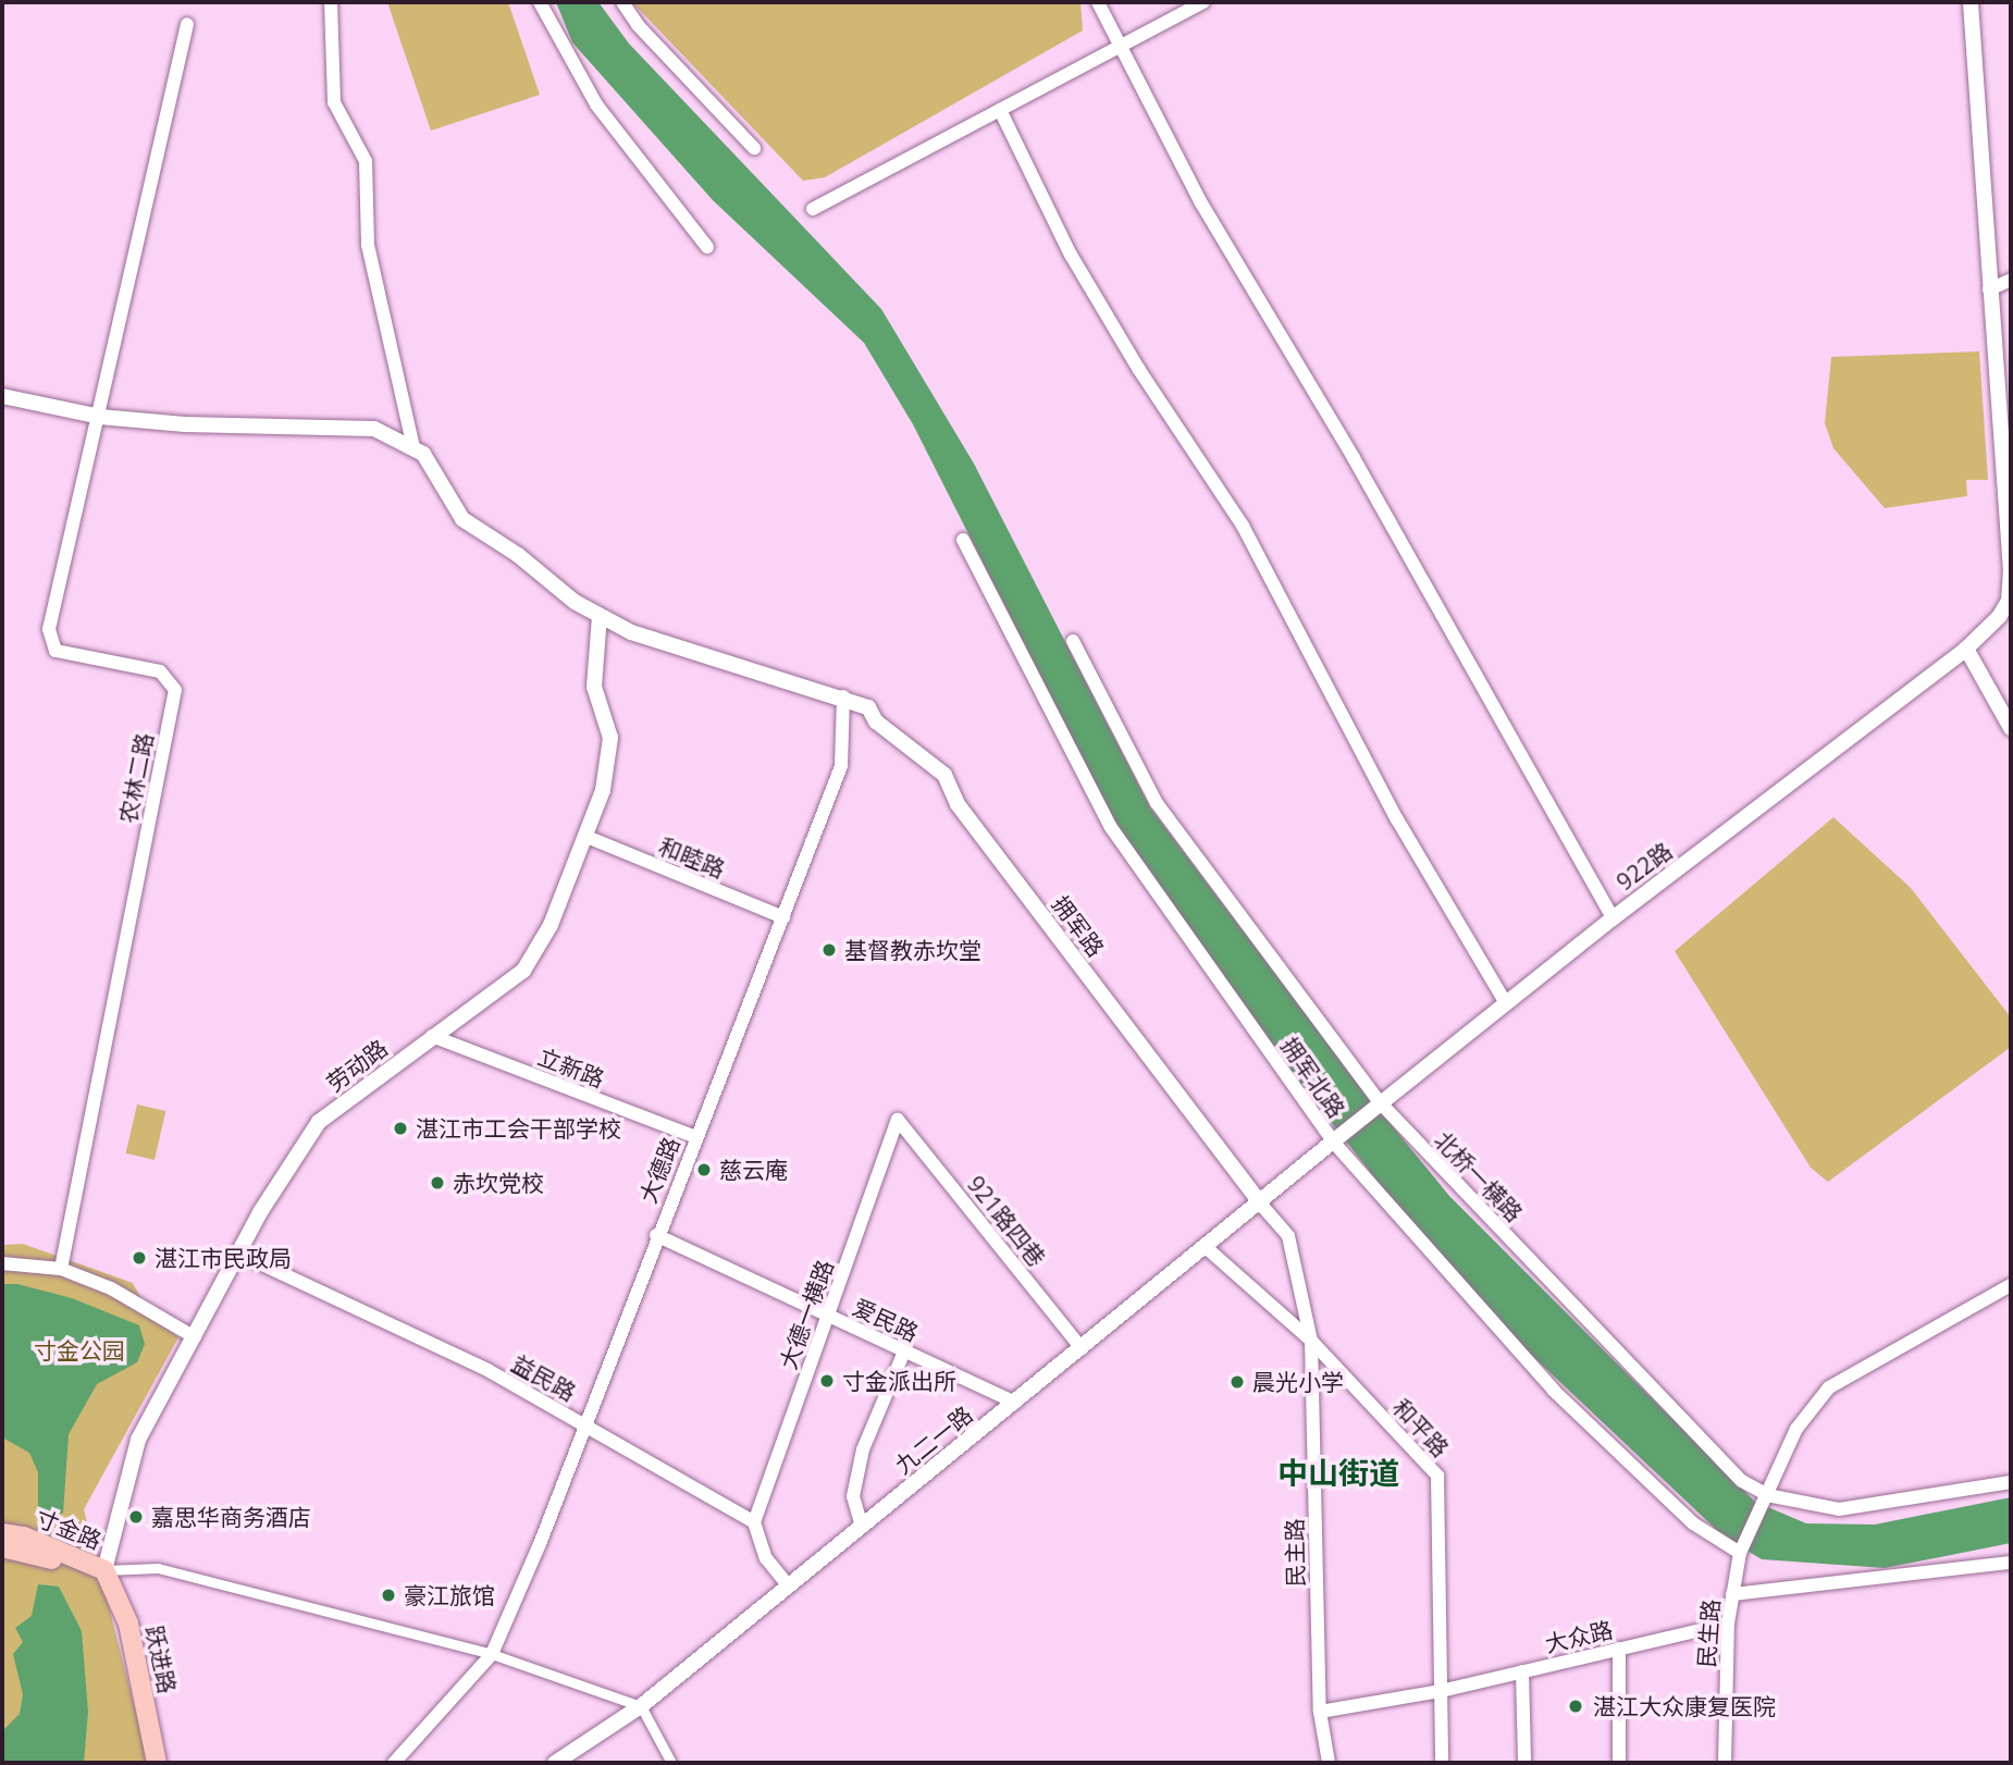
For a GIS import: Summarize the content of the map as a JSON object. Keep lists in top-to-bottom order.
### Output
{
  "streets": {
    "main road": ["寸金路", "跃进路"],
    "street": [
      "农林二路",
      "和睦路",
      "922路",
      "拥军路",
      "劳动路",
      "立新路",
      "拥军北路",
      "大德路",
      "北桥一横路",
      "921路四巷",
      "大德一横路",
      "爱民路",
      "益民路",
      "和平路",
      "九二一路",
      "民主路",
      "民生路",
      "大众路"
    ]
  },
  "crossings": [
    ["和睦路", "劳动路"],
    ["和睦路", "大德路"],
    ["922路", "拥军北路"],
    ["922路", "北桥一横路"],
    ["922路", "九二一路"],
    ["拥军路", "劳动路"],
    ["拥军路", "大德路"],
    ["拥军路", "九二一路"],
    ["劳动路", "立新路"],
    ["劳动路", "益民路"],
    ["劳动路", "寸金路"],
    ["劳动路", "跃进路"],
    ["立新路", "大德路"],
    ["拥军北路", "九二一路"],
    ["拥军北路", "民生路"],
    ["大德路", "爱民路"],
    ["大德路", "益民路"],
    ["北桥一横路", "民生路"],
    ["921路四巷", "大德一横路"],
    ["921路四巷", "九二一路"],
    ["大德一横路", "爱民路"],
    ["大德一横路", "益民路"],
    ["爱民路", "九二一路"],
    ["和平路", "九二一路"],
    ["和平路", "民主路"],
    ["和平路", "大众路"],
    ["寸金路", "跃进路"],
    ["民主路", "大众路"],
    ["民生路", "大众路"]
  ],
  "districts": ["中山街道"],
  "parks": ["寸金公园"],
  "places": [
    "基督教赤坎堂",
    "湛江市工会干部学校",
    "慈云庵",
    "赤坎党校",
    "湛江市民政局",
    "寸金派出所",
    "晨光小学",
    "嘉思华商务酒店",
    "豪江旅馆",
    "湛江大众康复医院"
  ]
}
